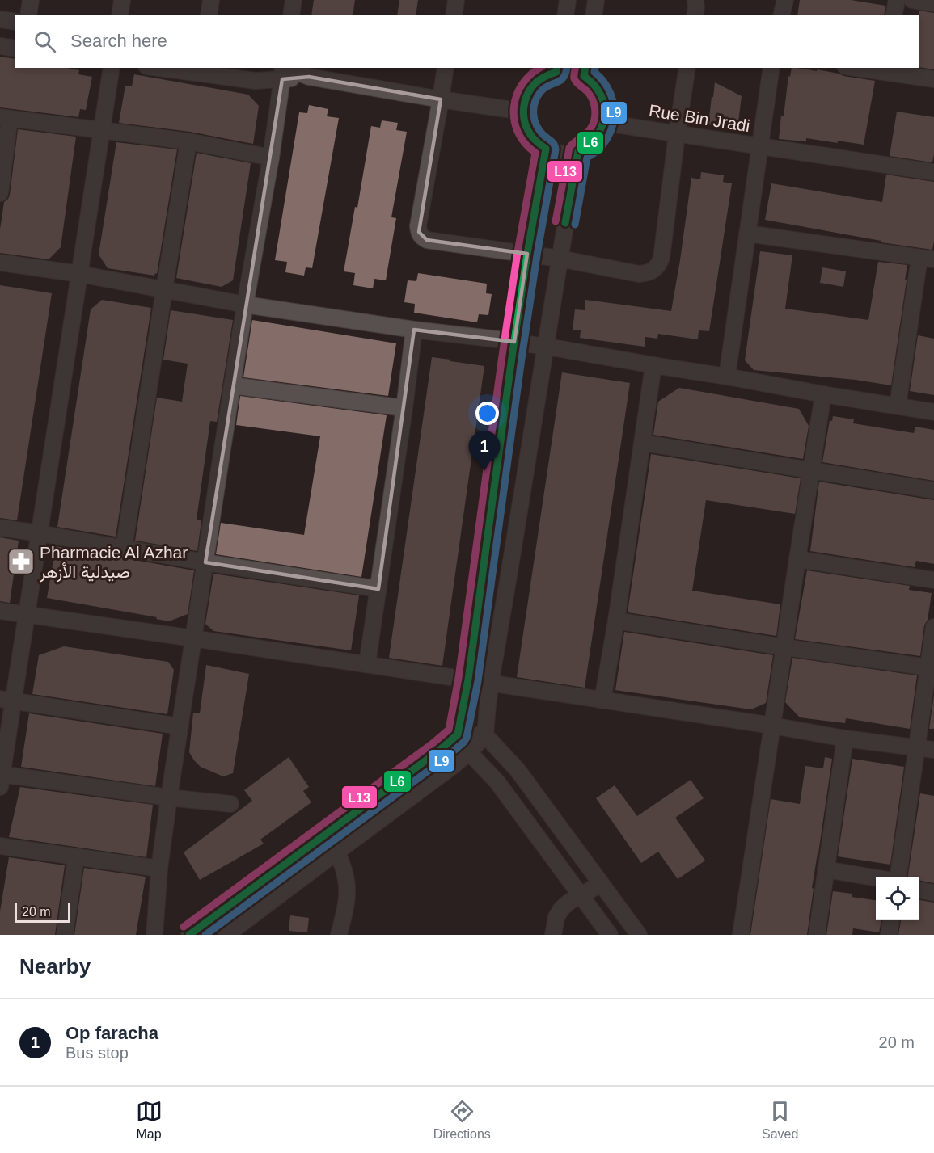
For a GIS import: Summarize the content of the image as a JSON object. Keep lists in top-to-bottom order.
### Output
{
  "streets": {
    "street": ["Rue Bin Jradi"]
  },
  "places": {
    "pharmacy": ["Pharmacie Al Azhar صيدلية الأزهر"]
  },
  "lines": ["transit line L6", "transit line L9", "transit line L13"],
  "scale_bar": "20 m",
  "page": {
    "search": "Search here",
    "pins": "1",
    "scale": "20 m",
    "heading": "Nearby",
    "list": [
      {
        "mark": "1",
        "name": "Op faracha",
        "note": "Bus stop",
        "value": "20 m"
      }
    ],
    "nav": ["Map", "Directions", "Saved"]
  }
}
